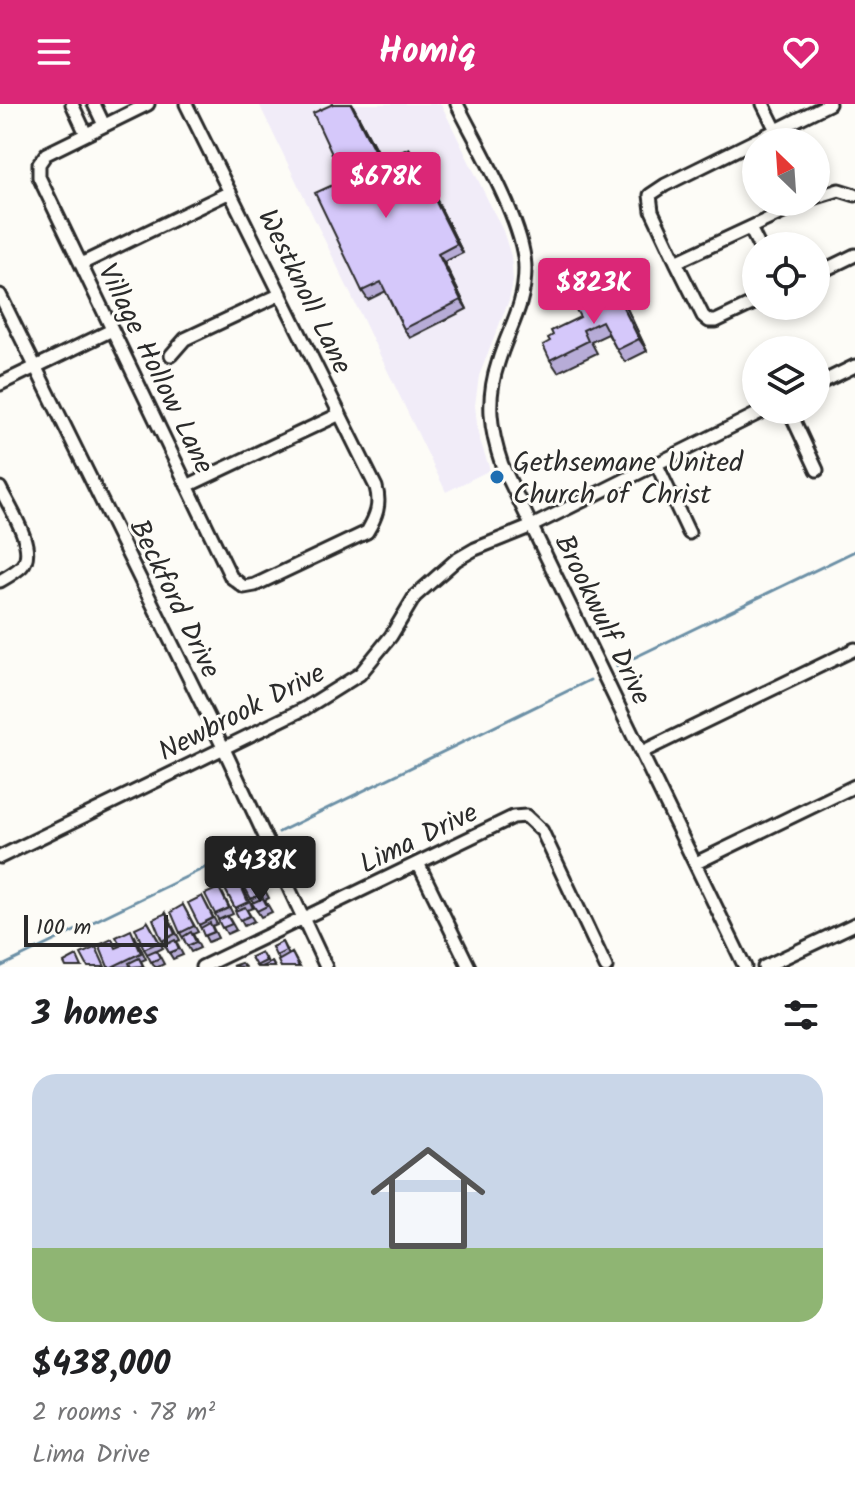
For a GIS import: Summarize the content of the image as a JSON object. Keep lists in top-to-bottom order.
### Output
{
  "streets": {
    "street": [
      "Westknoll Lane",
      "Village Hollow Lane",
      "Beckford Drive",
      "Brookwulf Drive",
      "Newbrook Drive",
      "Lima Drive"
    ]
  },
  "crossings": [
    ["Westknoll Lane", "Village Hollow Lane"],
    ["Beckford Drive", "Newbrook Drive"],
    ["Beckford Drive", "Lima Drive"],
    ["Brookwulf Drive", "Newbrook Drive"]
  ],
  "places": ["Gethsemane United Church of Christ"],
  "scale_bar": "100 m",
  "north": "top left",
  "page": {
    "header": "Homiq",
    "price": ["$678K", "$823K", "$438K"],
    "scale": "100 m",
    "heading": "3 homes",
    "list": [
      {
        "name": "$438,000",
        "note": "2 rooms · 78 m² · Lima Drive"
      }
    ]
  }
}
